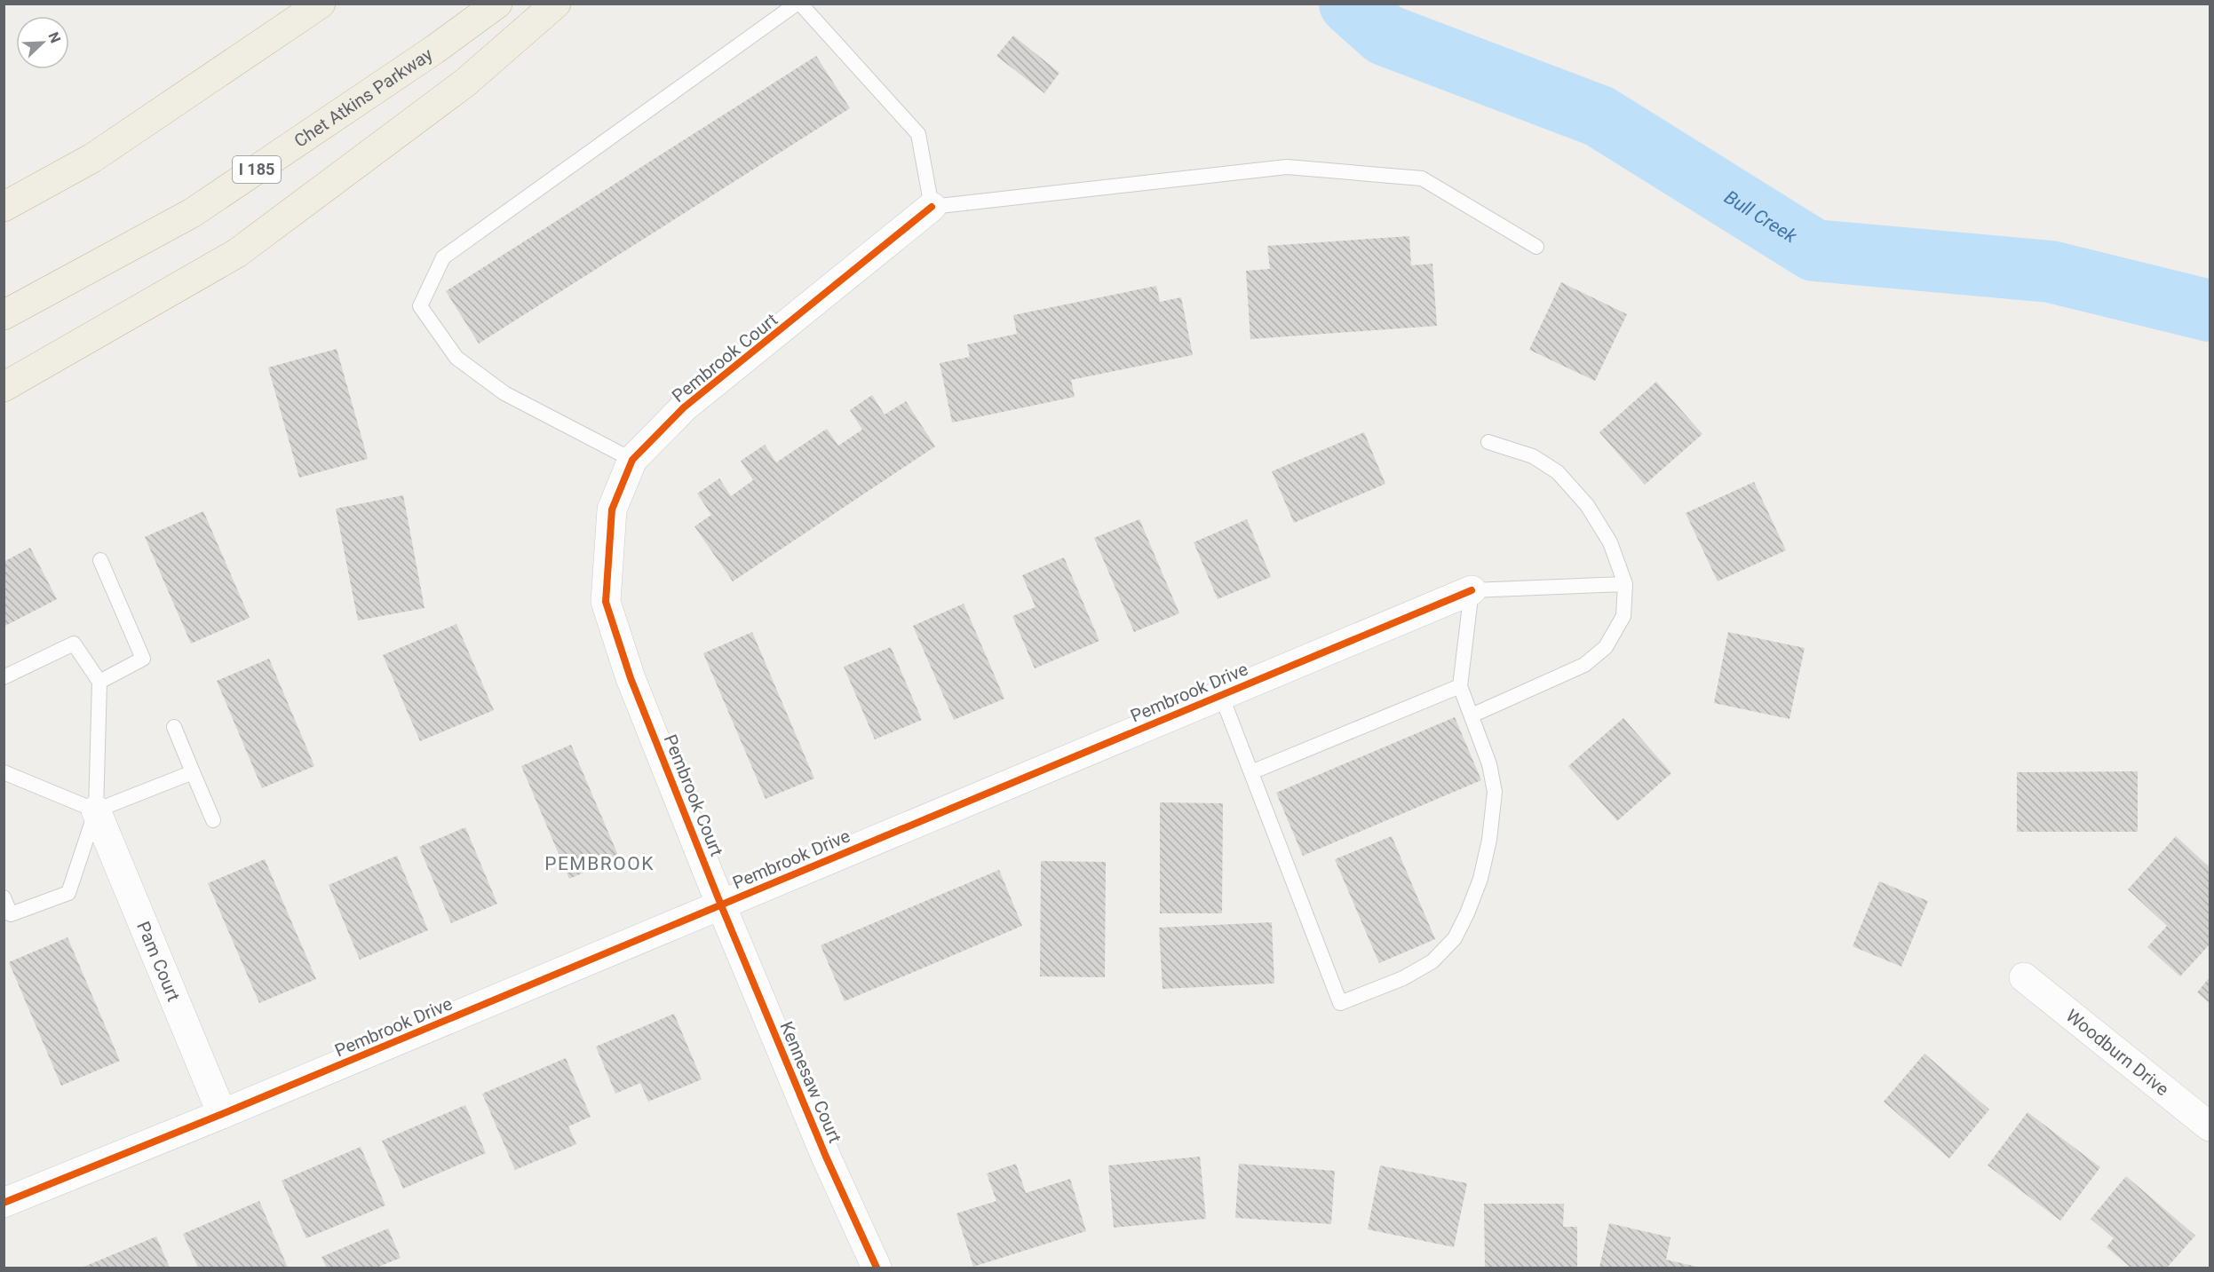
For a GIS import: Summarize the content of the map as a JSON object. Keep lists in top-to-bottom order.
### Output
{
  "streets": {
    "highway": ["Chet Atkins Parkway", "I 185"],
    "street": [
      "Pembrook Court",
      "Pembrook Drive",
      "Pam Court",
      "Woodburn Drive",
      "Kennesaw Court"
    ]
  },
  "crossings": [
    ["Pembrook Court", "Pembrook Drive"],
    ["Pembrook Court", "Kennesaw Court"],
    ["Pembrook Drive", "Pam Court"],
    ["Pembrook Drive", "Kennesaw Court"]
  ],
  "districts": ["PEMBROOK"],
  "water": ["Bull Creek"],
  "north": "top right"
}
